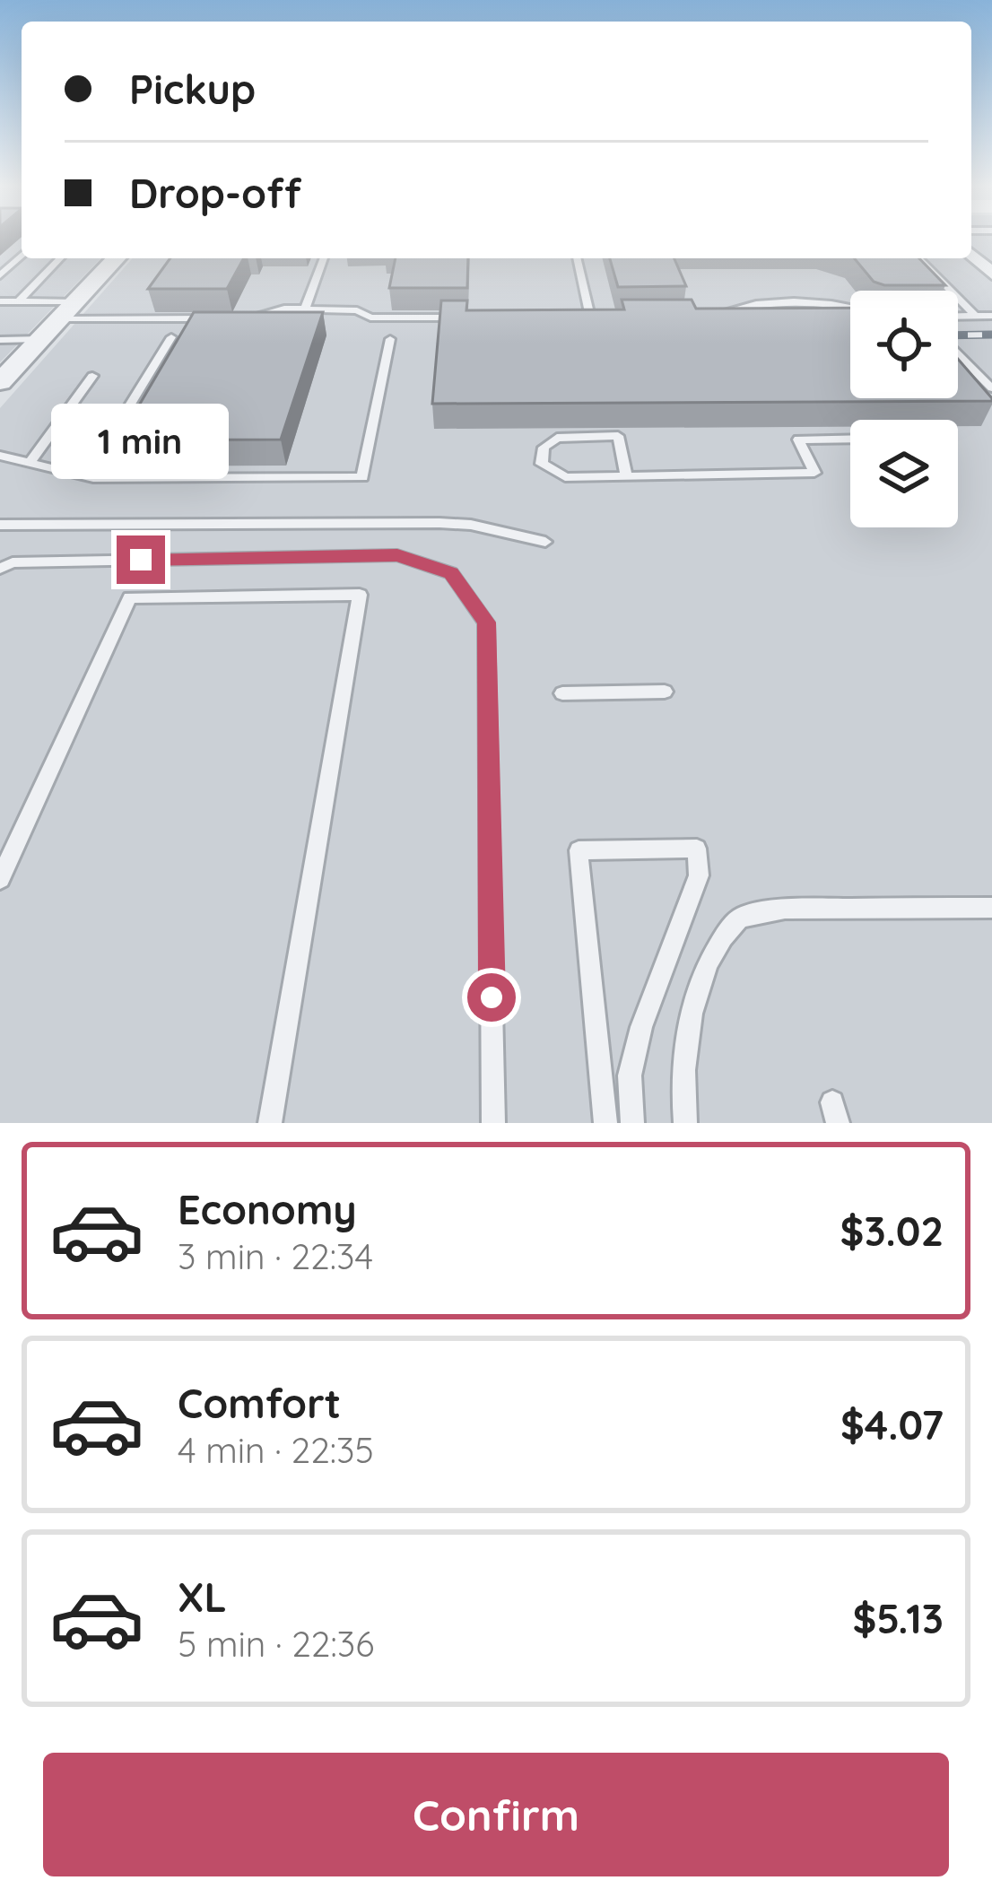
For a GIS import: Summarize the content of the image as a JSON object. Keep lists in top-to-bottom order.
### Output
{
  "page": {
    "banner": ["Pickup", "Drop-off"],
    "bubble": "1 min",
    "list": [
      {
        "name": "Economy",
        "note": "3 min · 22:34",
        "value": "$3.02"
      },
      {
        "name": "Comfort",
        "note": "4 min · 22:35",
        "value": "$4.07"
      },
      {
        "name": "XL",
        "note": "5 min · 22:36",
        "value": "$5.13"
      }
    ],
    "buttons": "Confirm"
  }
}
